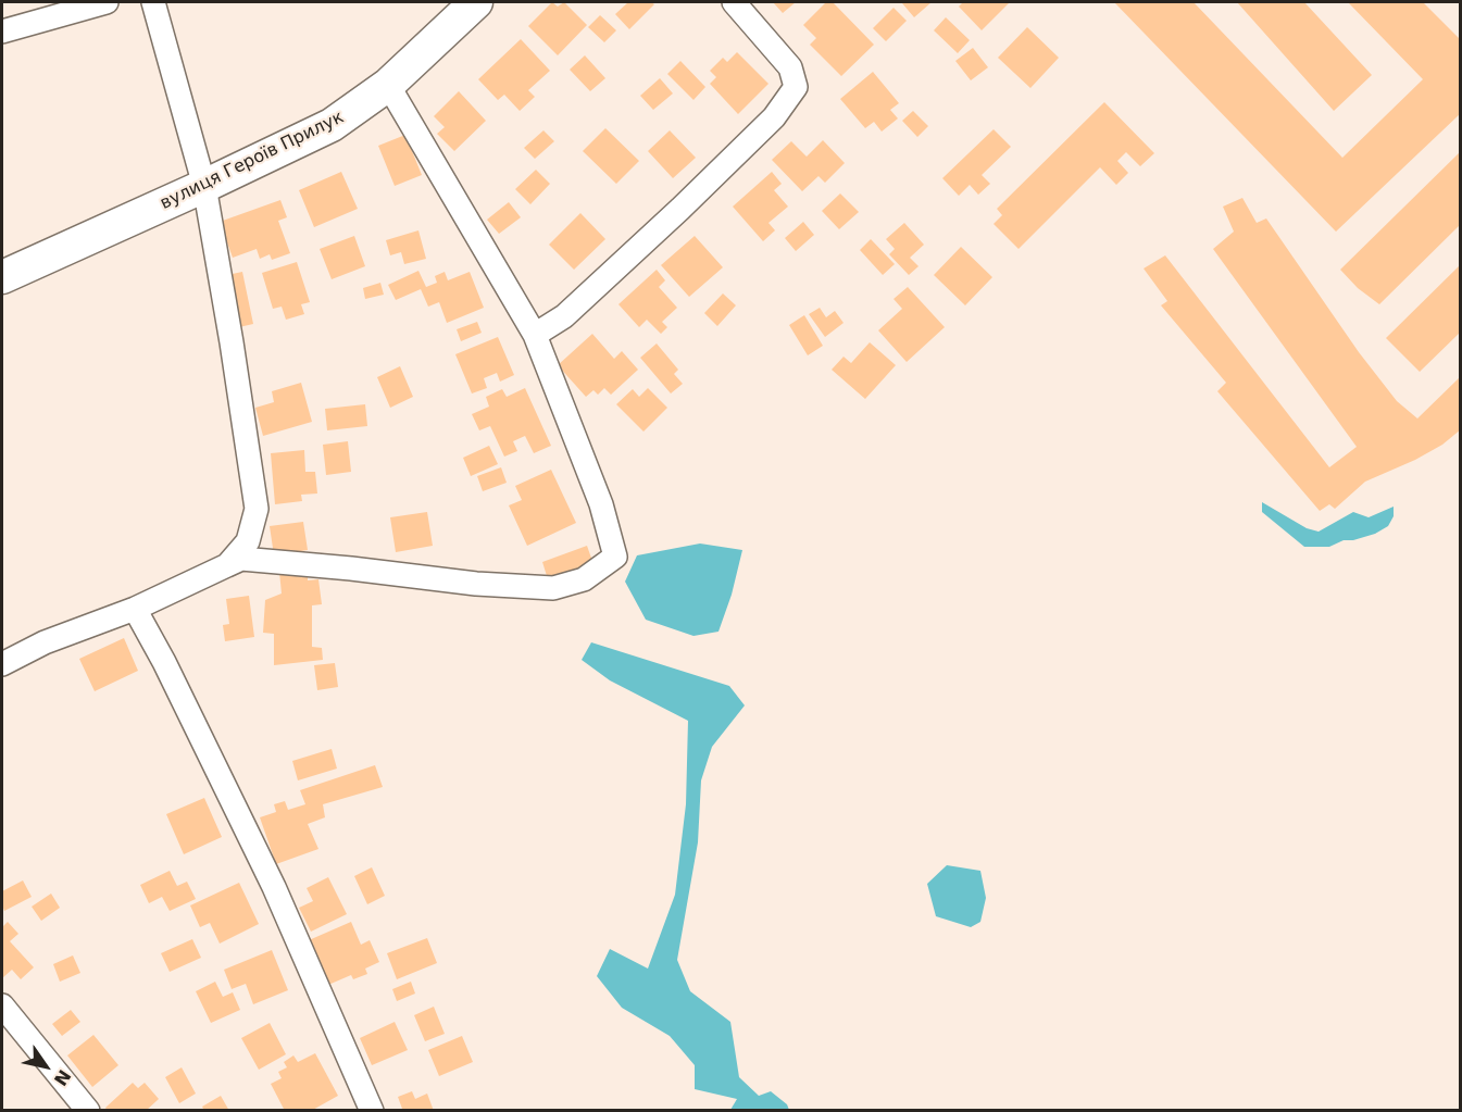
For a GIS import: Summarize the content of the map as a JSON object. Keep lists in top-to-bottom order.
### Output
{
  "streets": {
    "main road": ["вулиця Героїв Прилук"]
  },
  "north": "bottom right"
}
